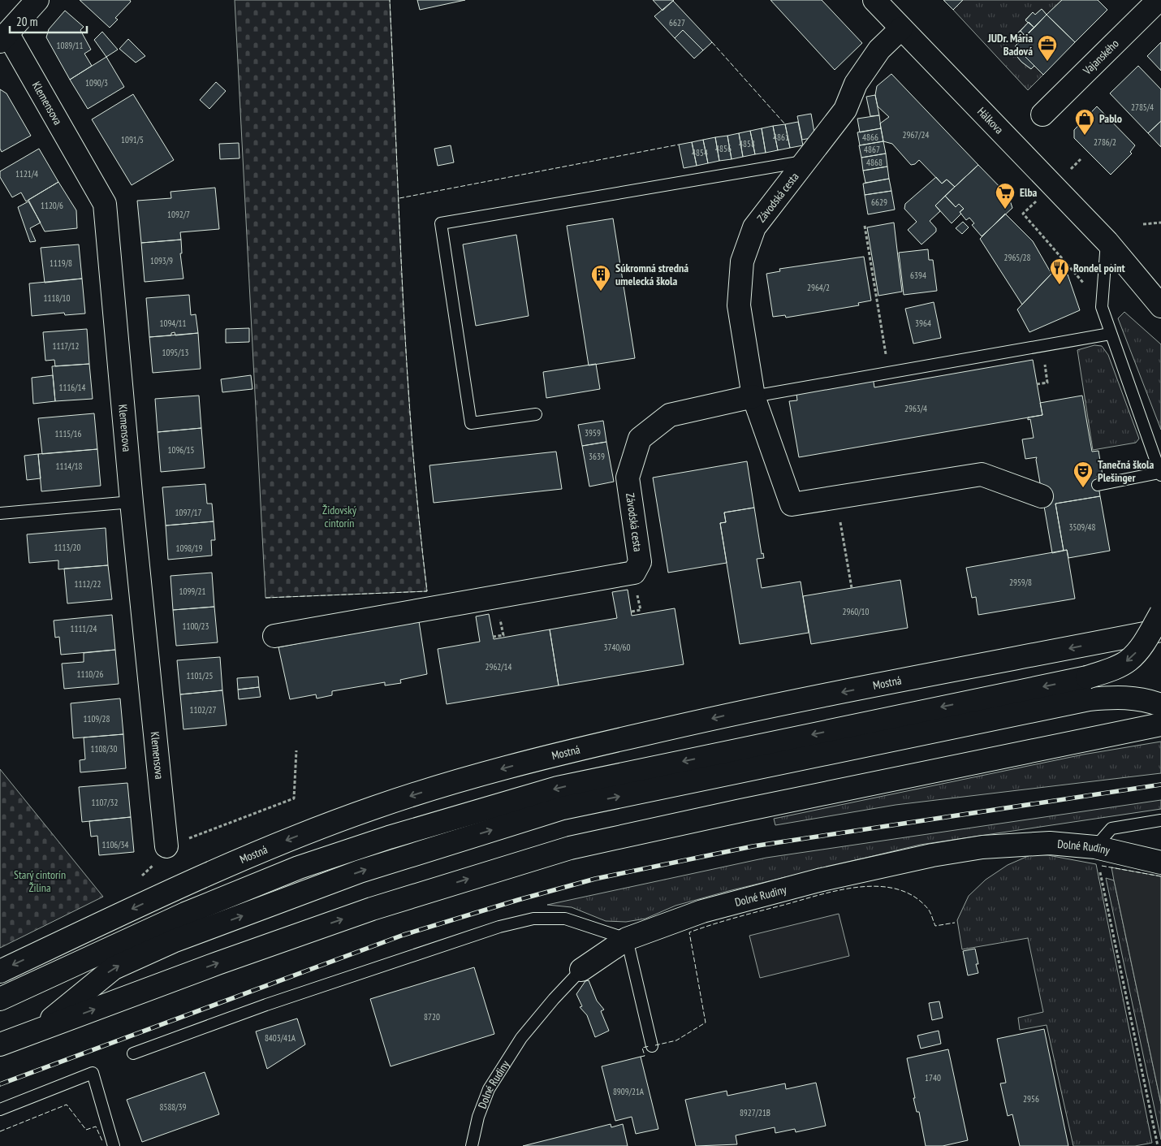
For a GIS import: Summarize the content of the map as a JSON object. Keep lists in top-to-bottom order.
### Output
{
  "streets": {
    "main road": [
      "Vajanského",
      "Klemensova",
      "Hálkova",
      "Závodská cesta",
      "Mostná",
      "Dolné Rudiny"
    ]
  },
  "crossings": [
    ["Hálkova", "Závodská cesta"]
  ],
  "parks": ["Židovský cintorín", "Starý cintorín Žilina"],
  "places": {
    "office": ["JUDr. Mária Badová"],
    "shop": ["Pablo"],
    "supermarket": ["Elba"],
    "restaurant": ["Rondel point"],
    "building": ["Súkromná stredná umelecká škola"],
    "theatre": ["Tanečná škola Plešinger"]
  },
  "house_numbers": [
    "6627",
    "1089/11",
    "1090/3",
    "2785/4",
    "2967/24",
    "4861",
    "4866",
    "1091/5",
    "2786/2",
    "4858",
    "4856",
    "4867",
    "4854",
    "4868",
    "1121/4",
    "6629",
    "1120/6",
    "1092/7",
    "2965/28",
    "1093/9",
    "1119/8",
    "6394",
    "2964/2",
    "1118/10",
    "1094/11",
    "3964",
    "1117/12",
    "1095/13",
    "1116/14",
    "2963/4",
    "3959",
    "1115/16",
    "1096/15",
    "3639",
    "1114/18",
    "1097/17",
    "3509/48",
    "1113/20",
    "1098/19",
    "2959/8",
    "1112/22",
    "1099/21",
    "2960/10",
    "1100/23",
    "1111/24",
    "3740/60",
    "2962/14",
    "1110/26",
    "1101/25",
    "1102/27",
    "1109/28",
    "1108/30",
    "1107/32",
    "1106/34",
    "8720",
    "8403/41A",
    "1740",
    "8909/21A",
    "2956",
    "8588/39",
    "8927/21B"
  ],
  "scale_bar": "20 m"
}
